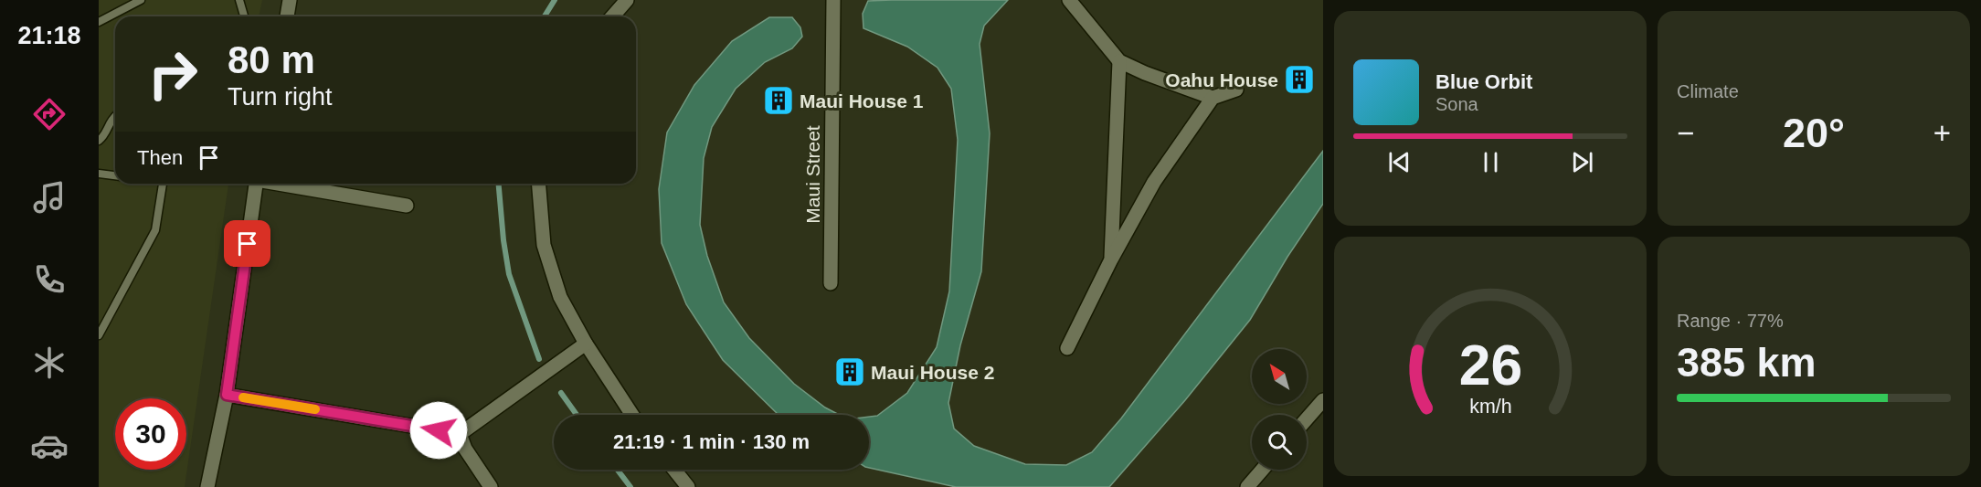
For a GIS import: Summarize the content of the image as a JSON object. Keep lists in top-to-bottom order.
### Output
{
  "streets": {
    "street": ["Maui Street"]
  },
  "places": {
    "building": ["Oahu House", "Maui House 1", "Maui House 2"]
  },
  "north": "top left",
  "page": {
    "tabs": "21:18",
    "tile": [
      "Climate",
      ["Range · 77%", "385 km"]
    ],
    "turn": ["80 m", "Turn right"],
    "song": ["Blue Orbit", "Sona"],
    "heat": ["−", "20°", "+"],
    "then": "Then",
    "limit": "30",
    "trip": "21:19 · 1 min · 130 m",
    "gauge": ["26", "km/h"]
  }
}
